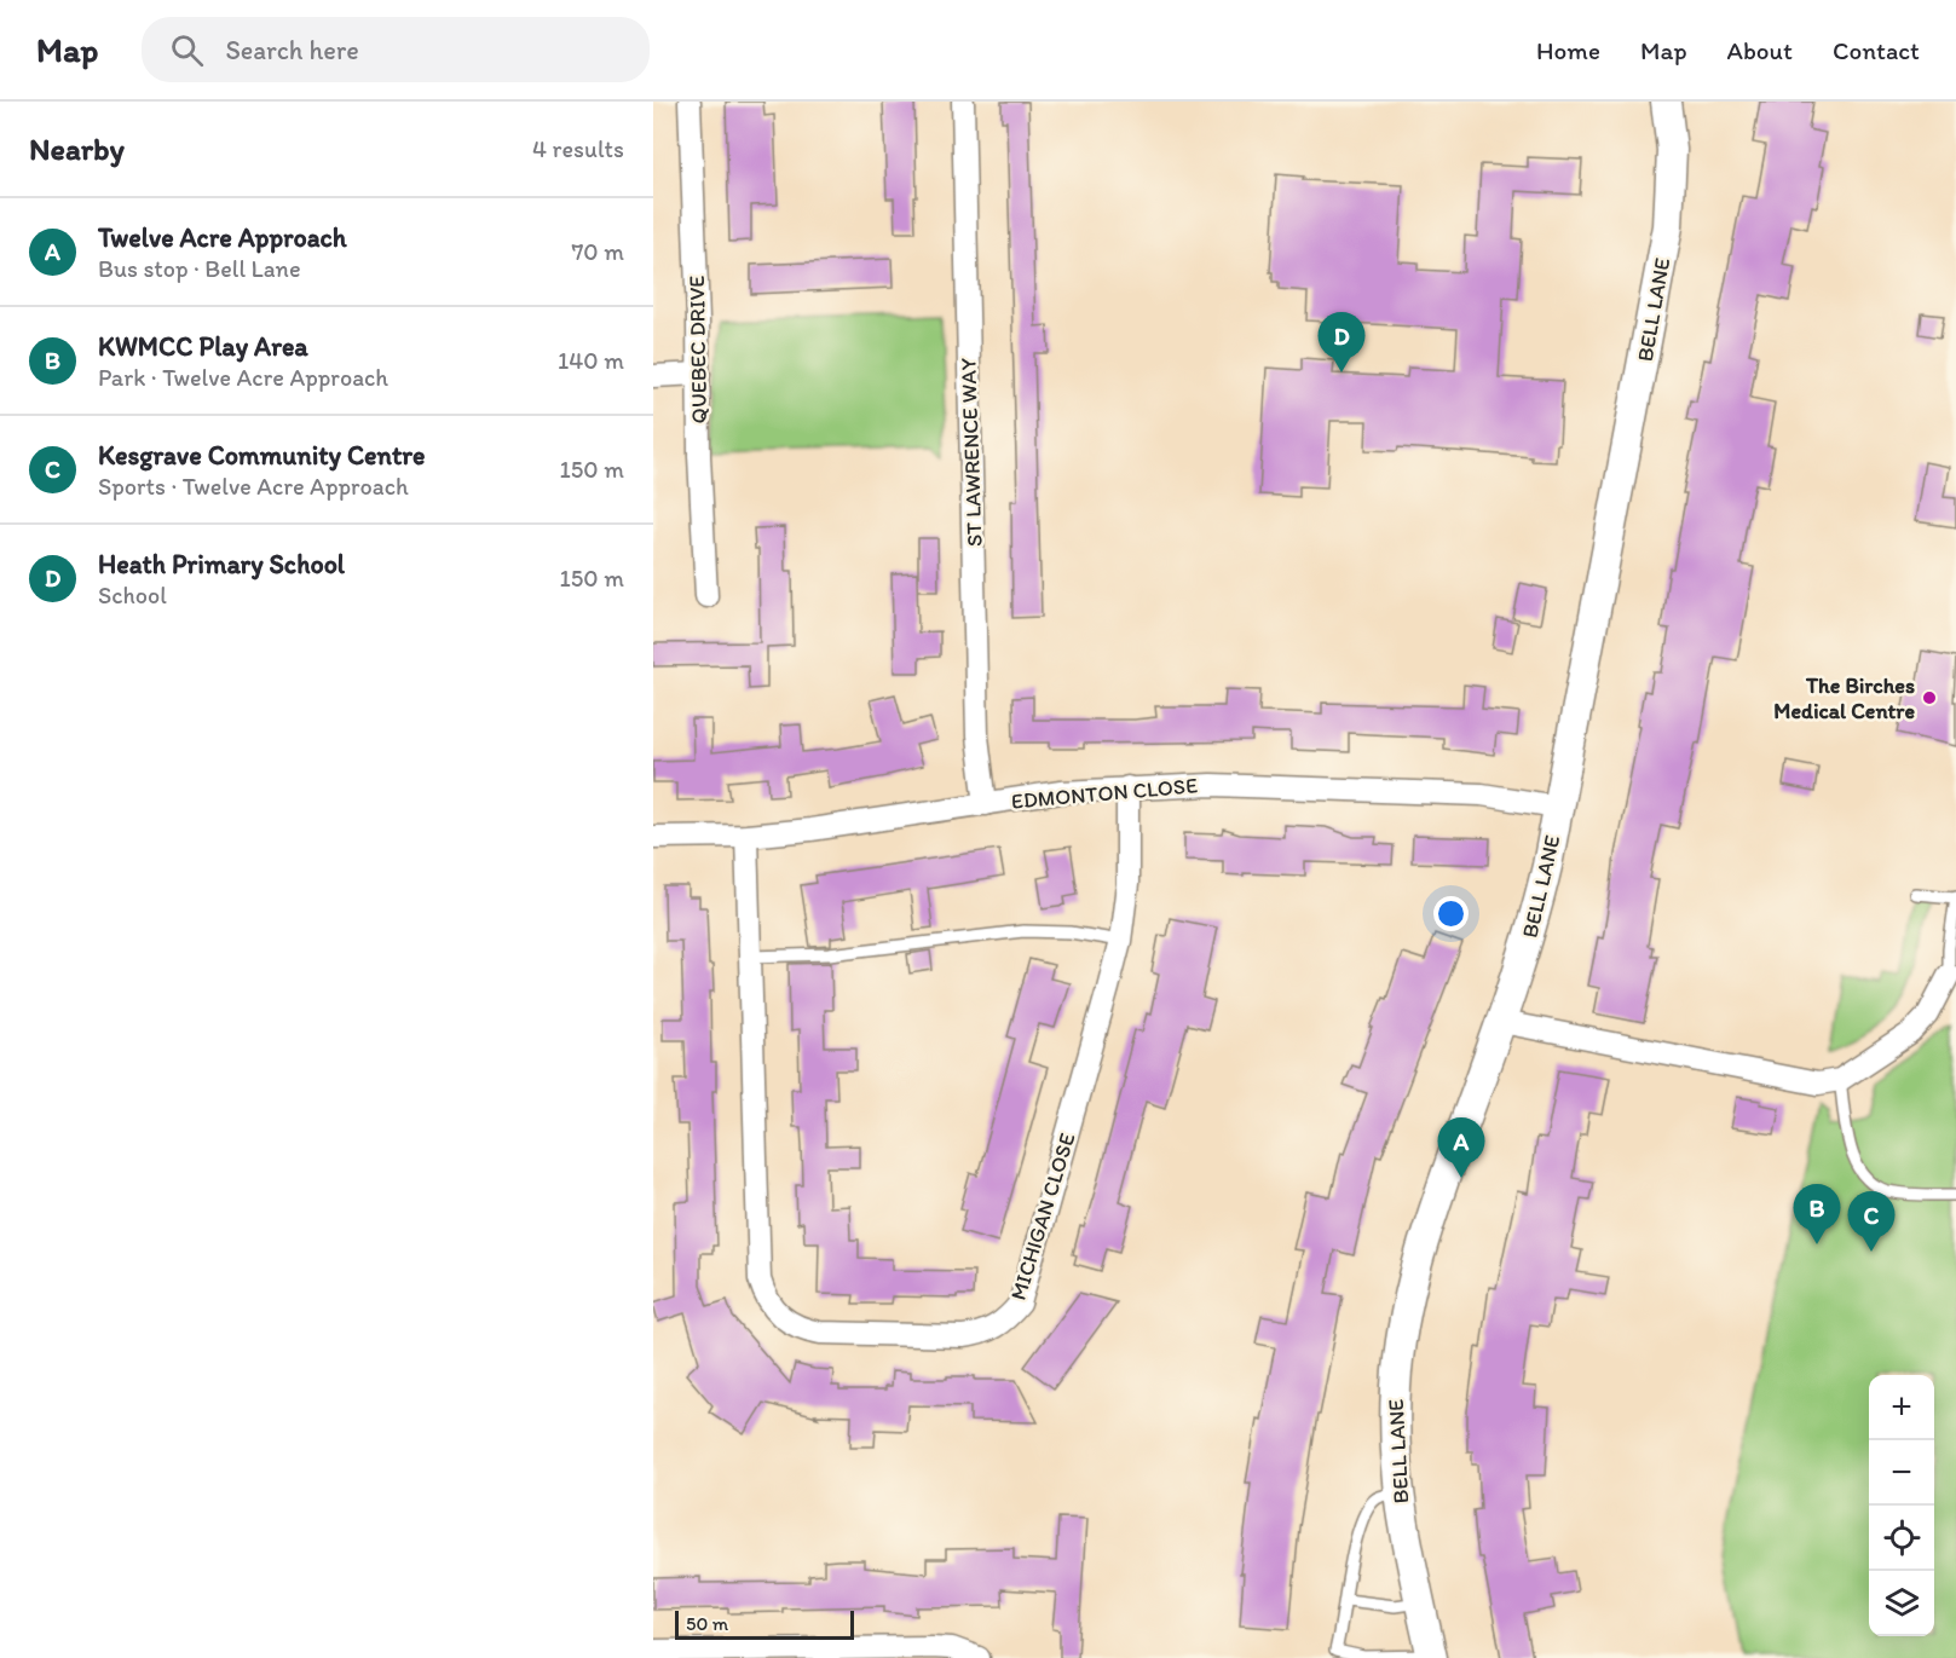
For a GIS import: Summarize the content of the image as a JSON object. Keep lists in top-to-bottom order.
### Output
{
  "streets": {
    "street": [
      "BELL LANE",
      "QUEBEC DRIVE",
      "ST LAWRENCE WAY",
      "EDMONTON CLOSE",
      "MICHIGAN CLOSE"
    ]
  },
  "crossings": [
    ["BELL LANE", "EDMONTON CLOSE"],
    ["ST LAWRENCE WAY", "EDMONTON CLOSE"],
    ["EDMONTON CLOSE", "MICHIGAN CLOSE"]
  ],
  "places": ["The Birches Medical Centre"],
  "scale_bar": "50 m",
  "page": {
    "header": "Map",
    "search": "Search here",
    "nav": [
      "Home",
      "Map",
      "About",
      "Contact"
    ],
    "heading": ["Nearby", "4 results"],
    "list": [
      {
        "mark": "A",
        "name": "Twelve Acre Approach",
        "note": "Bus stop · Bell Lane",
        "value": "70 m"
      },
      {
        "mark": "B",
        "name": "KWMCC Play Area",
        "note": "Park · Twelve Acre Approach",
        "value": "140 m"
      },
      {
        "mark": "C",
        "name": "Kesgrave Community Centre",
        "note": "Sports · Twelve Acre Approach",
        "value": "150 m"
      },
      {
        "mark": "D",
        "name": "Heath Primary School",
        "note": "School",
        "value": "150 m"
      }
    ],
    "pins": [
      "D",
      "A",
      "B",
      "C"
    ],
    "map_buttons": ["+", "−"],
    "scale": "50 m"
  }
}
